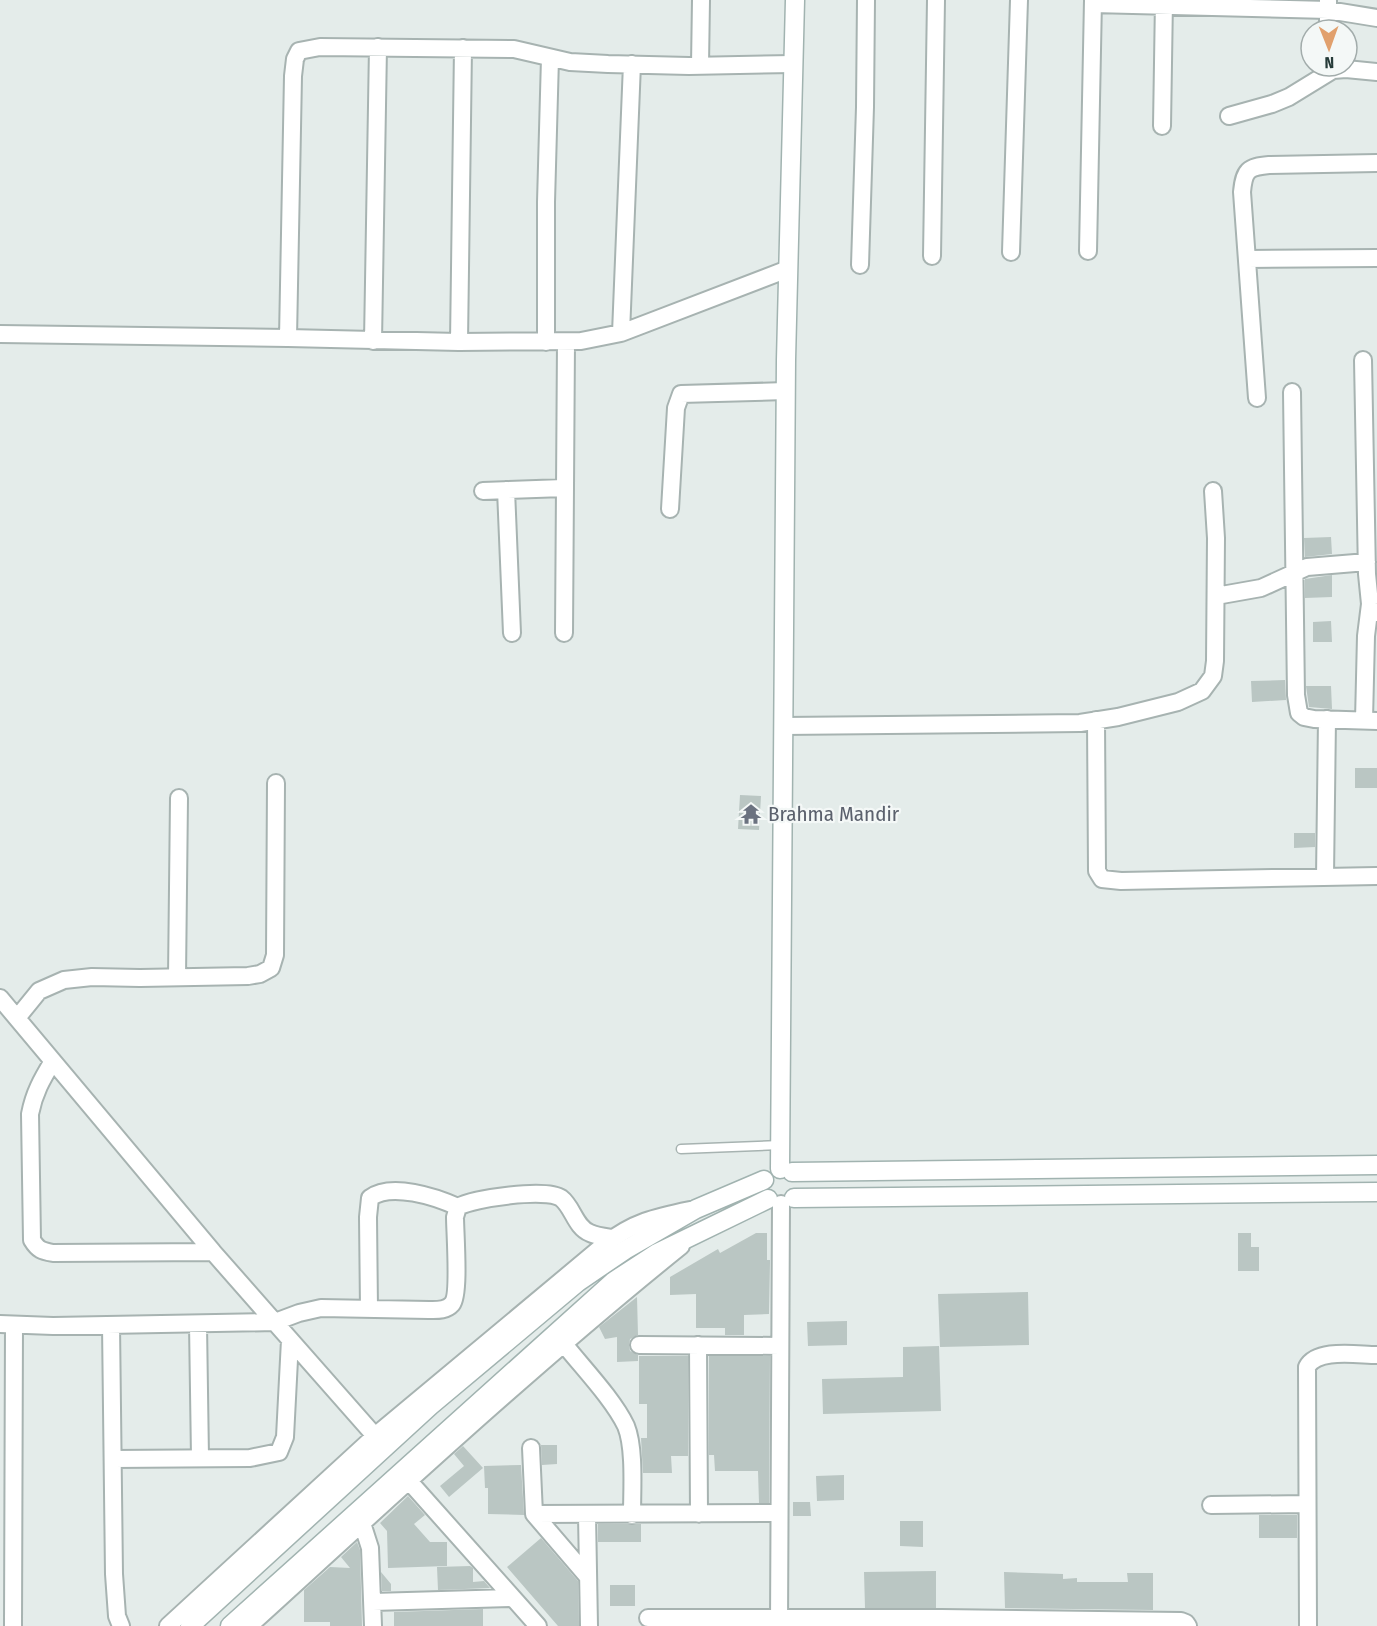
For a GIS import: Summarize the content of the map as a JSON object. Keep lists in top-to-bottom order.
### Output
{
  "places": {
    "temple": ["Brahma Mandir"]
  },
  "north": "bottom"
}
